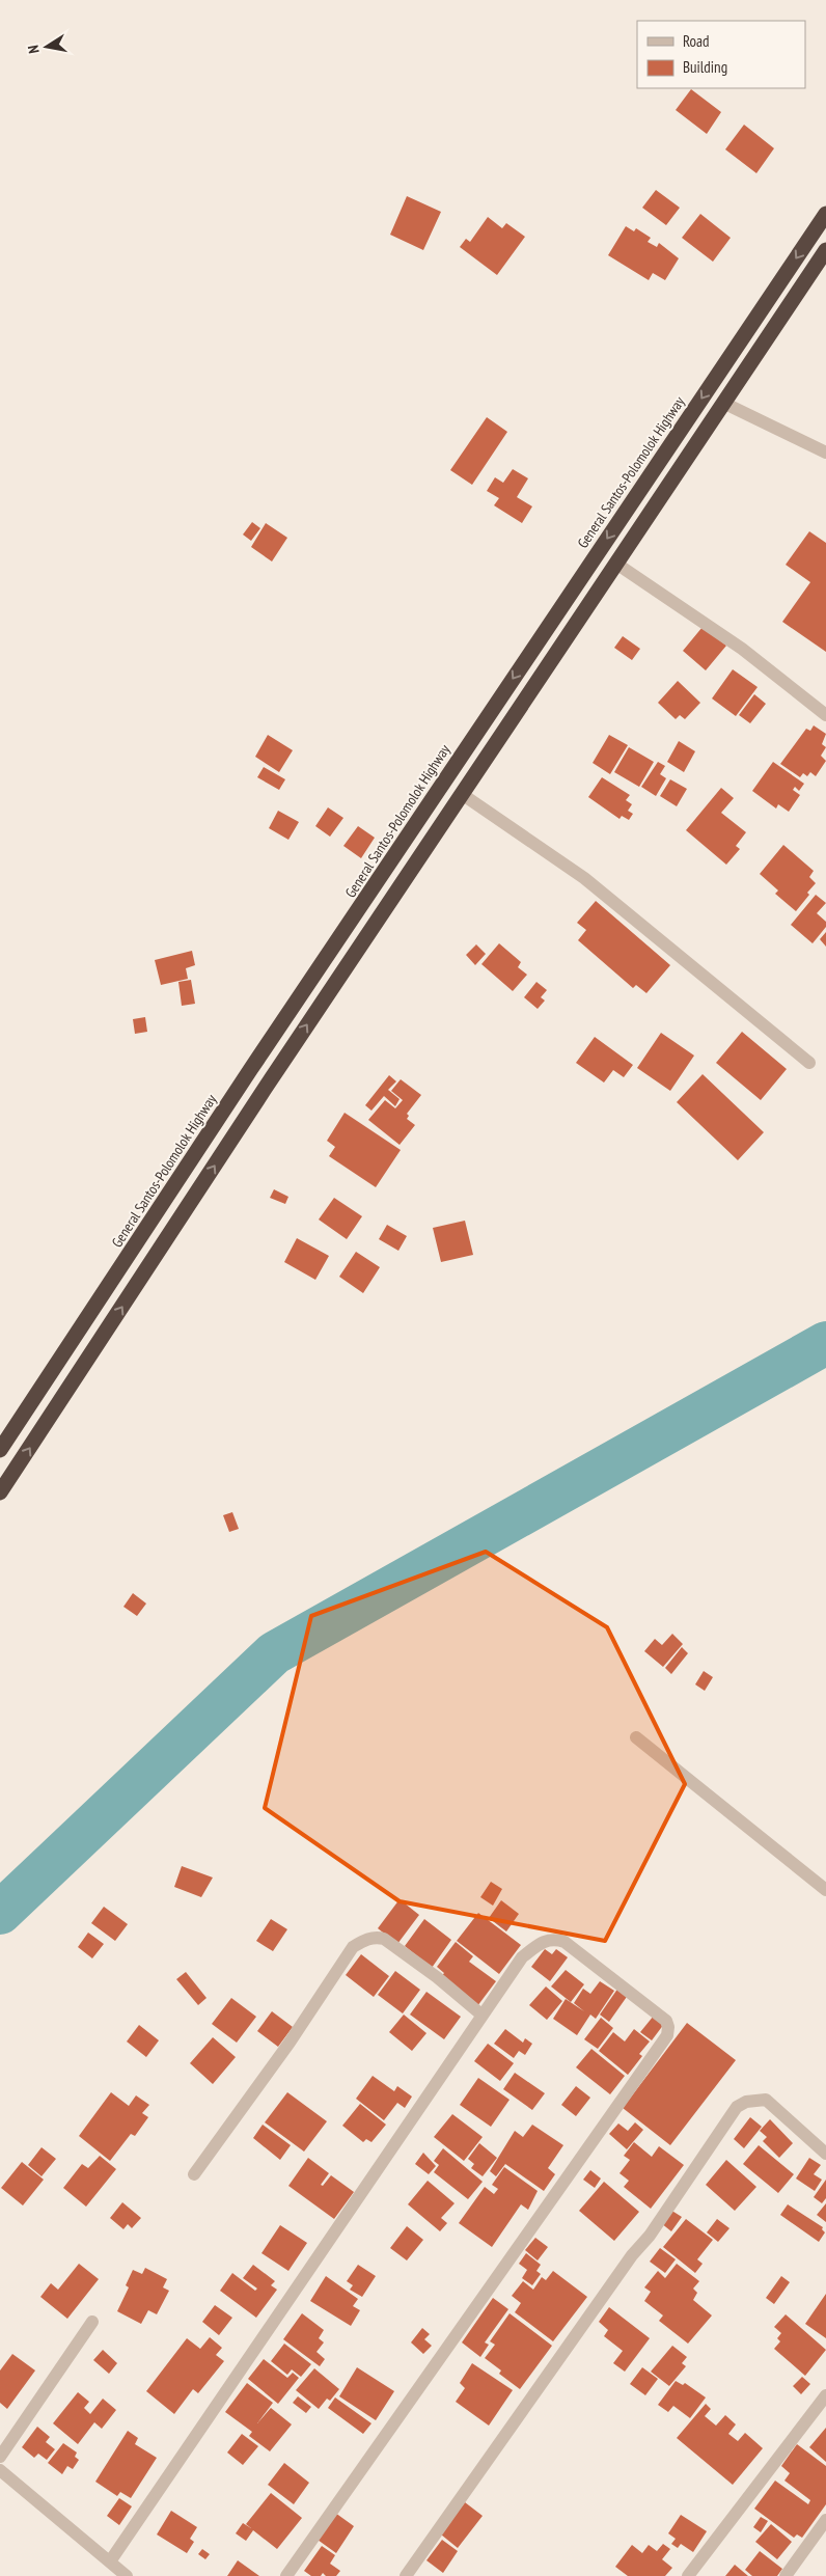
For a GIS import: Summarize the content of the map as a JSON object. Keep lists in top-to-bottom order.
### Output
{
  "streets": {
    "highway": ["General Santos-Polomolok Highway"]
  },
  "legend": ["Road", "Building"],
  "north": "left"
}
